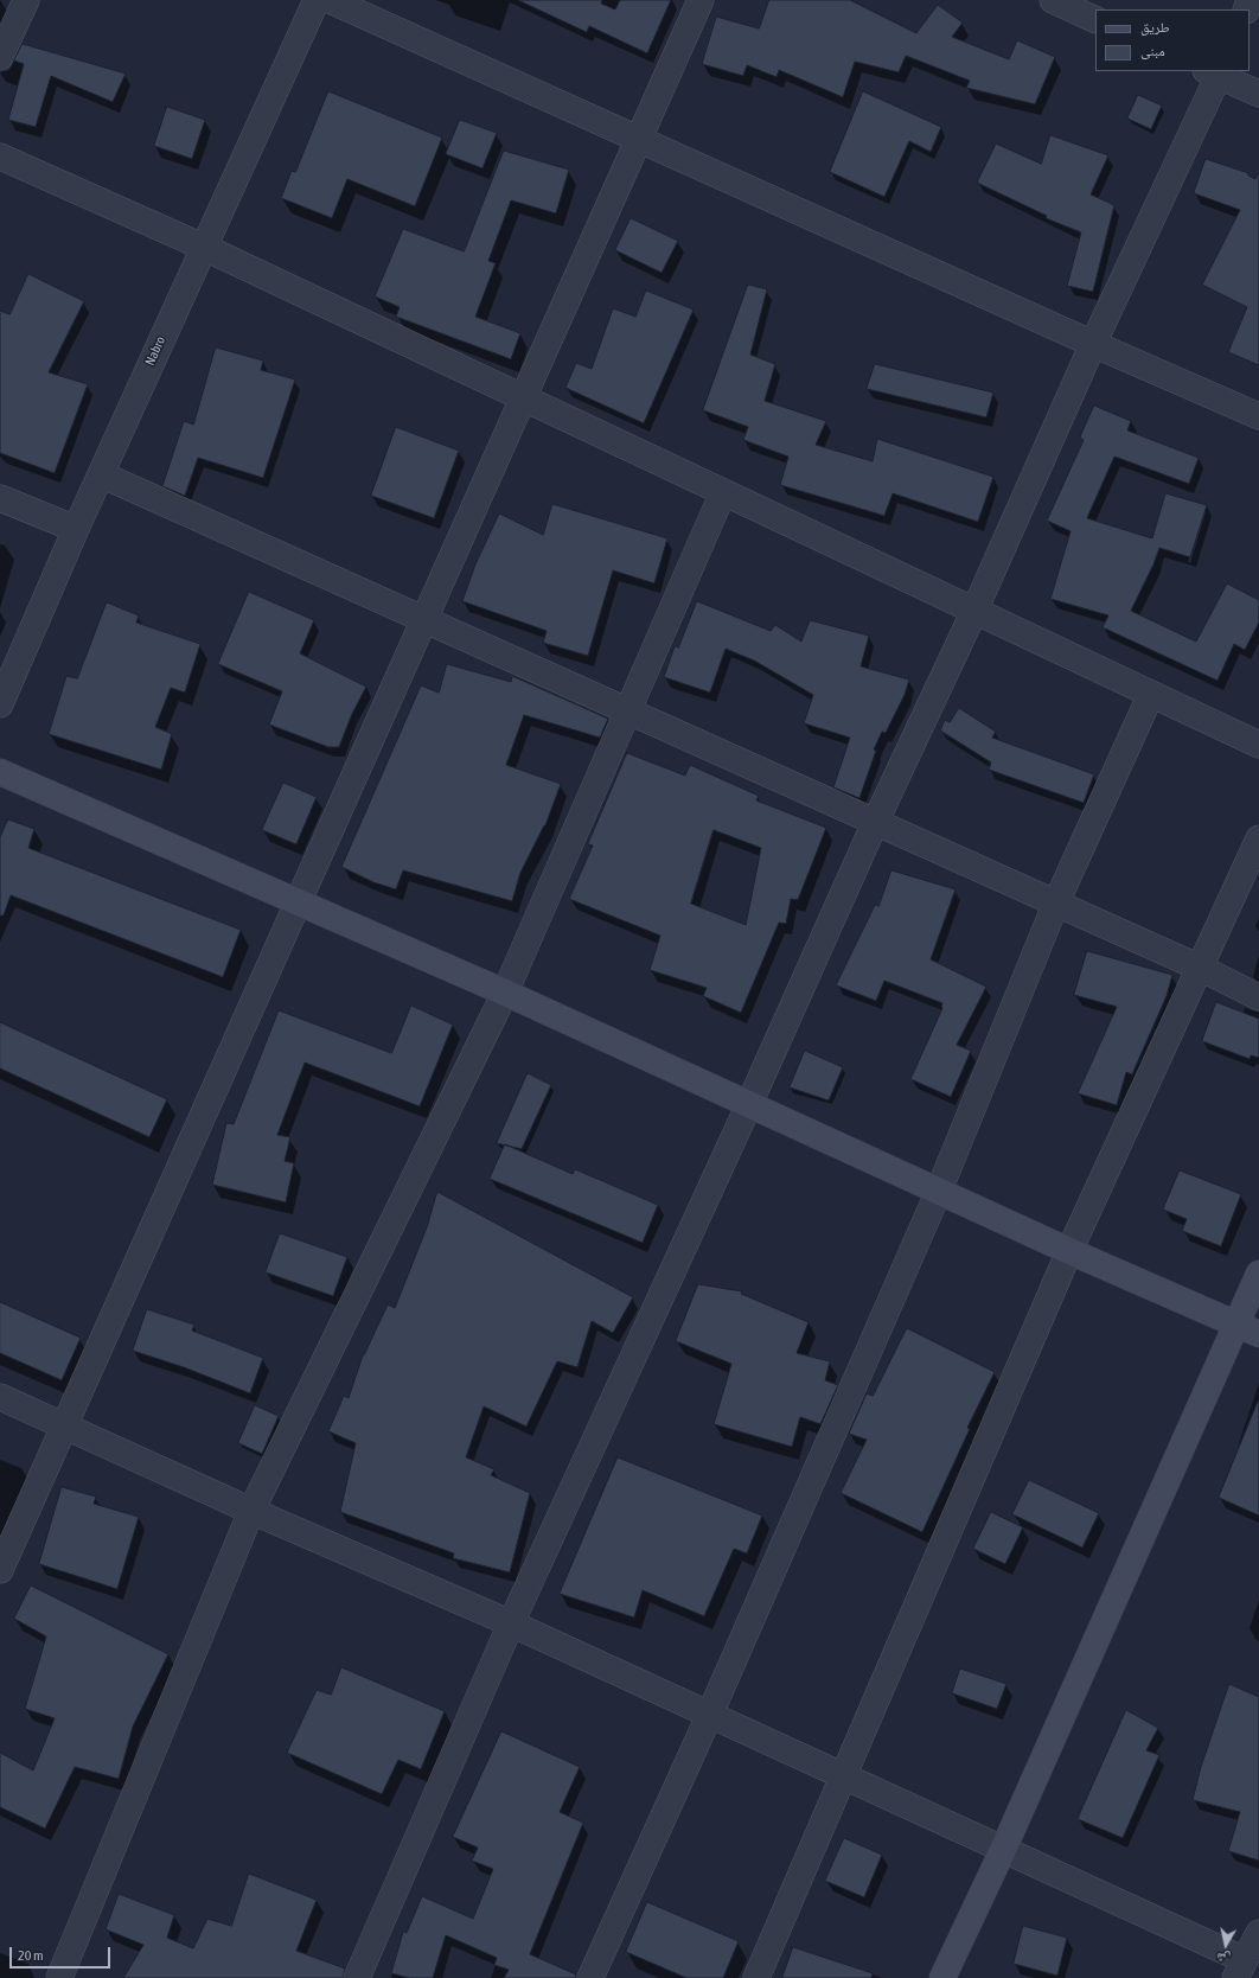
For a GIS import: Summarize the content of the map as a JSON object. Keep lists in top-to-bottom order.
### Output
{
  "streets": {
    "street": ["Nabro"]
  },
  "legend": ["طريق", "مبنى"],
  "scale_bar": "20 m",
  "north": "bottom"
}
